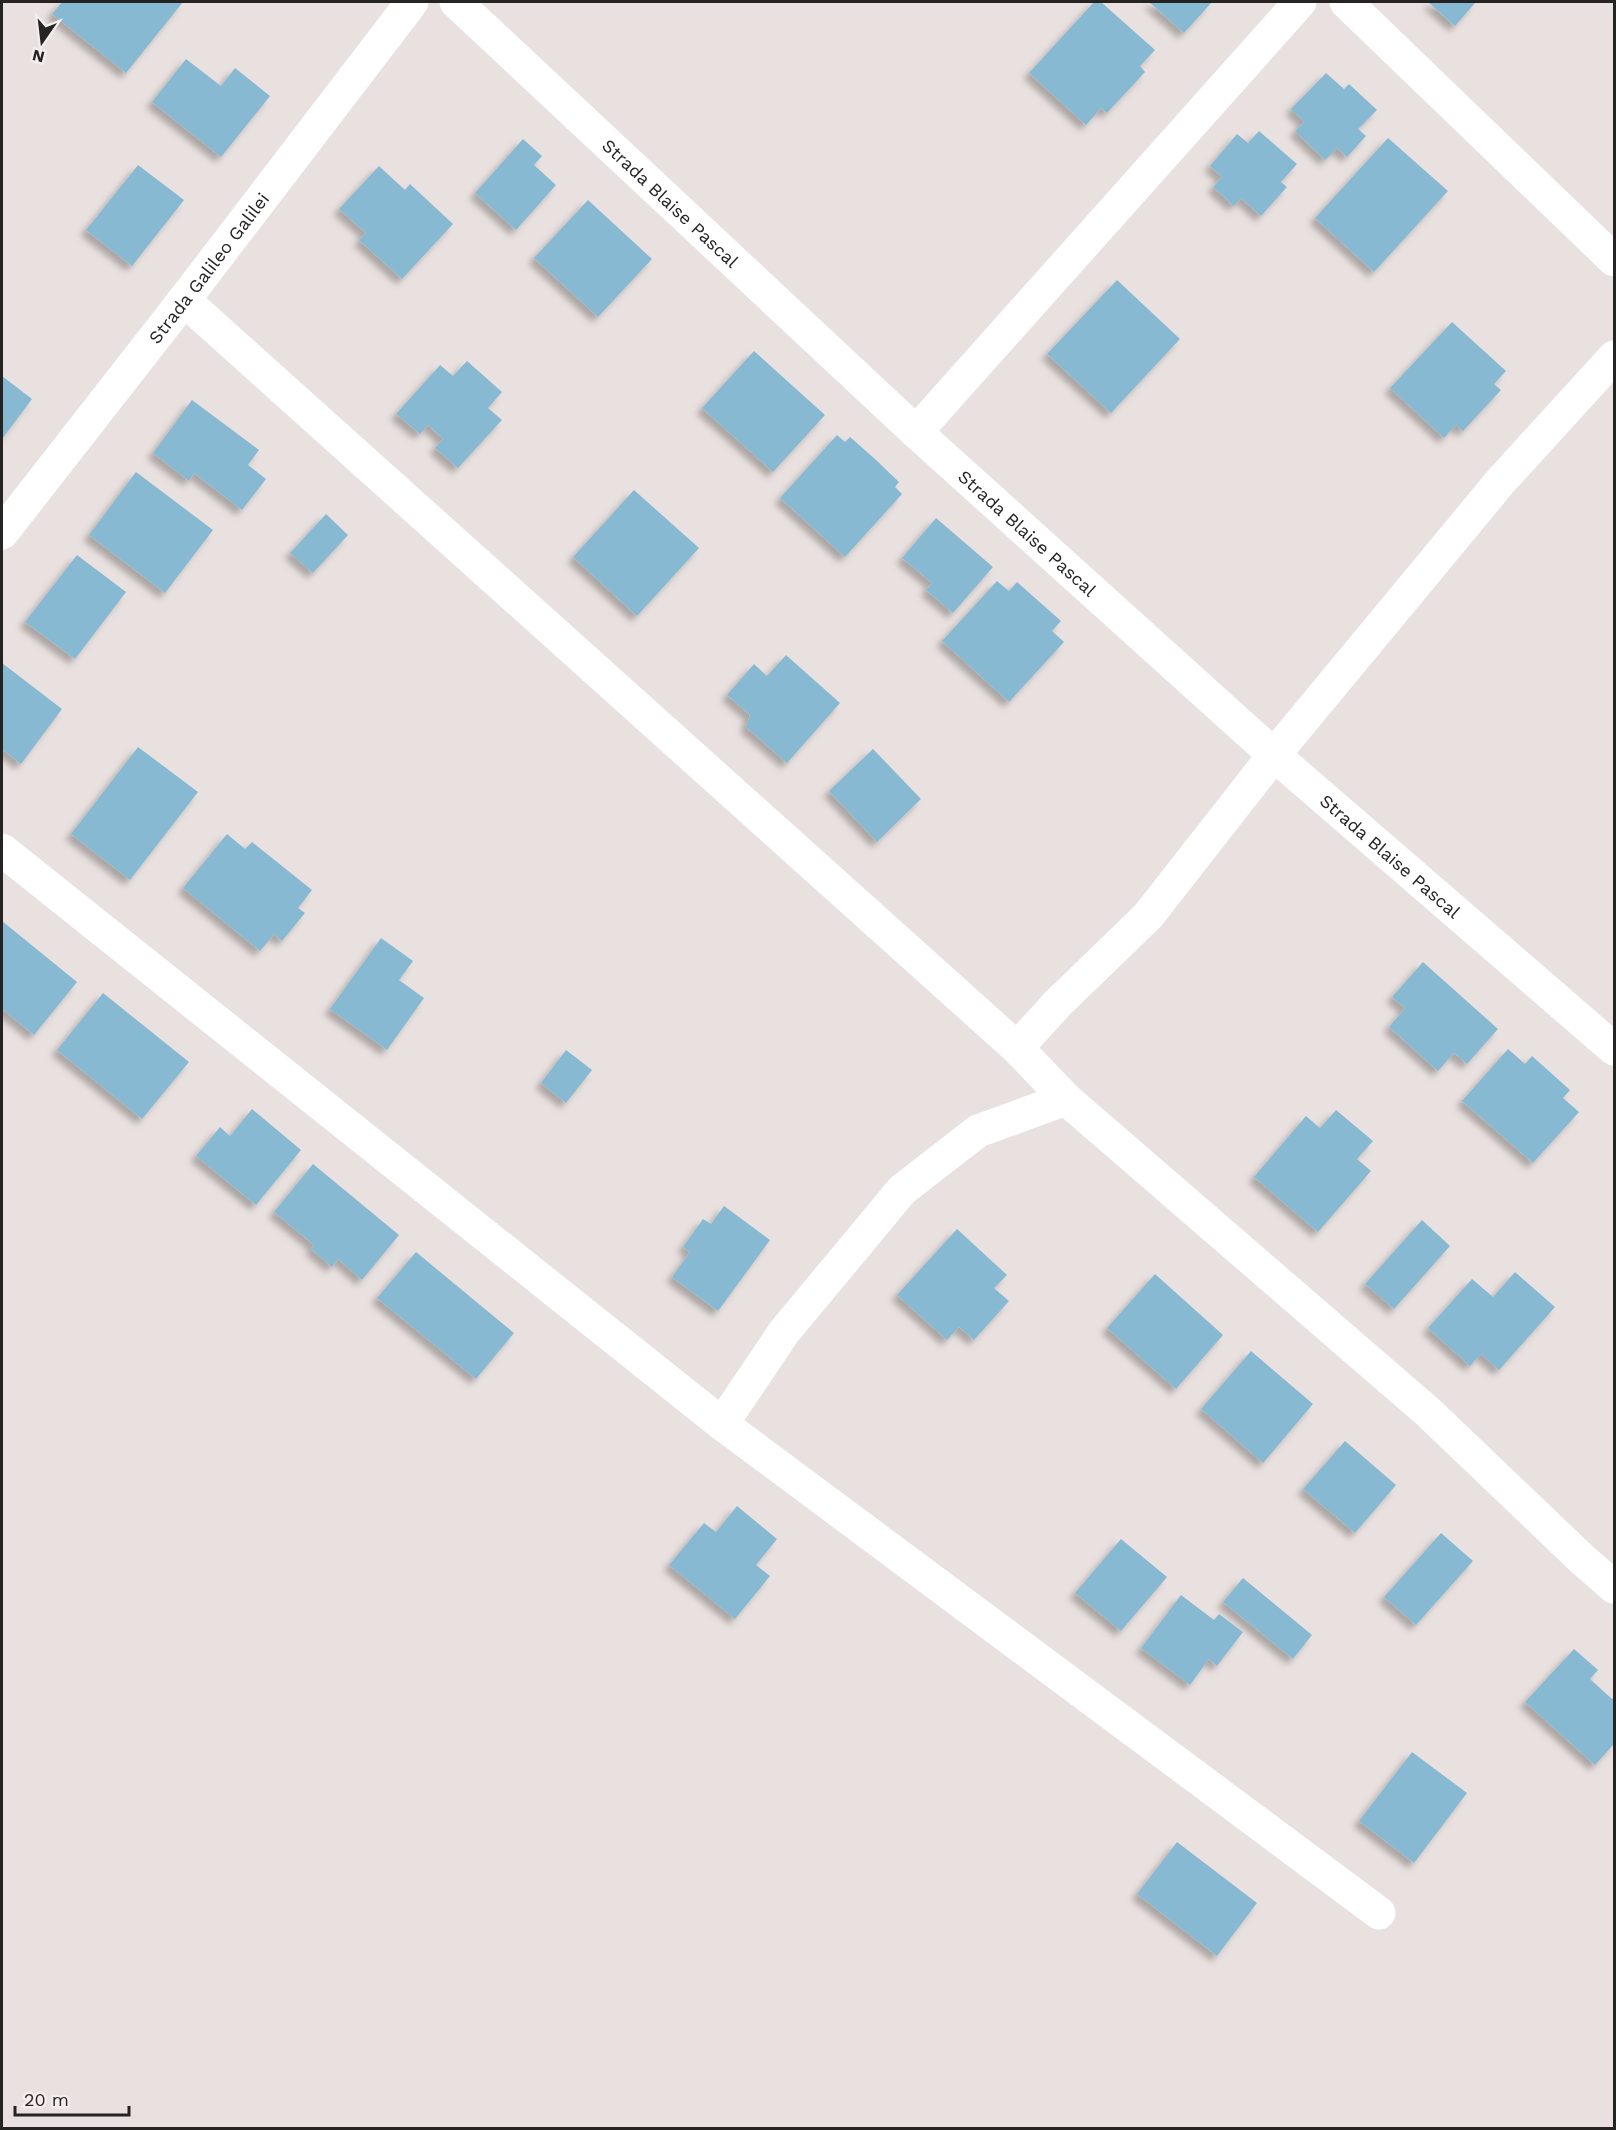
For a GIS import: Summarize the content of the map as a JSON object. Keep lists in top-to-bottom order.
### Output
{
  "streets": {
    "street": ["Strada Blaise Pascal", "Strada Galileo Galilei"]
  },
  "scale_bar": "20 m",
  "north": "bottom"
}
